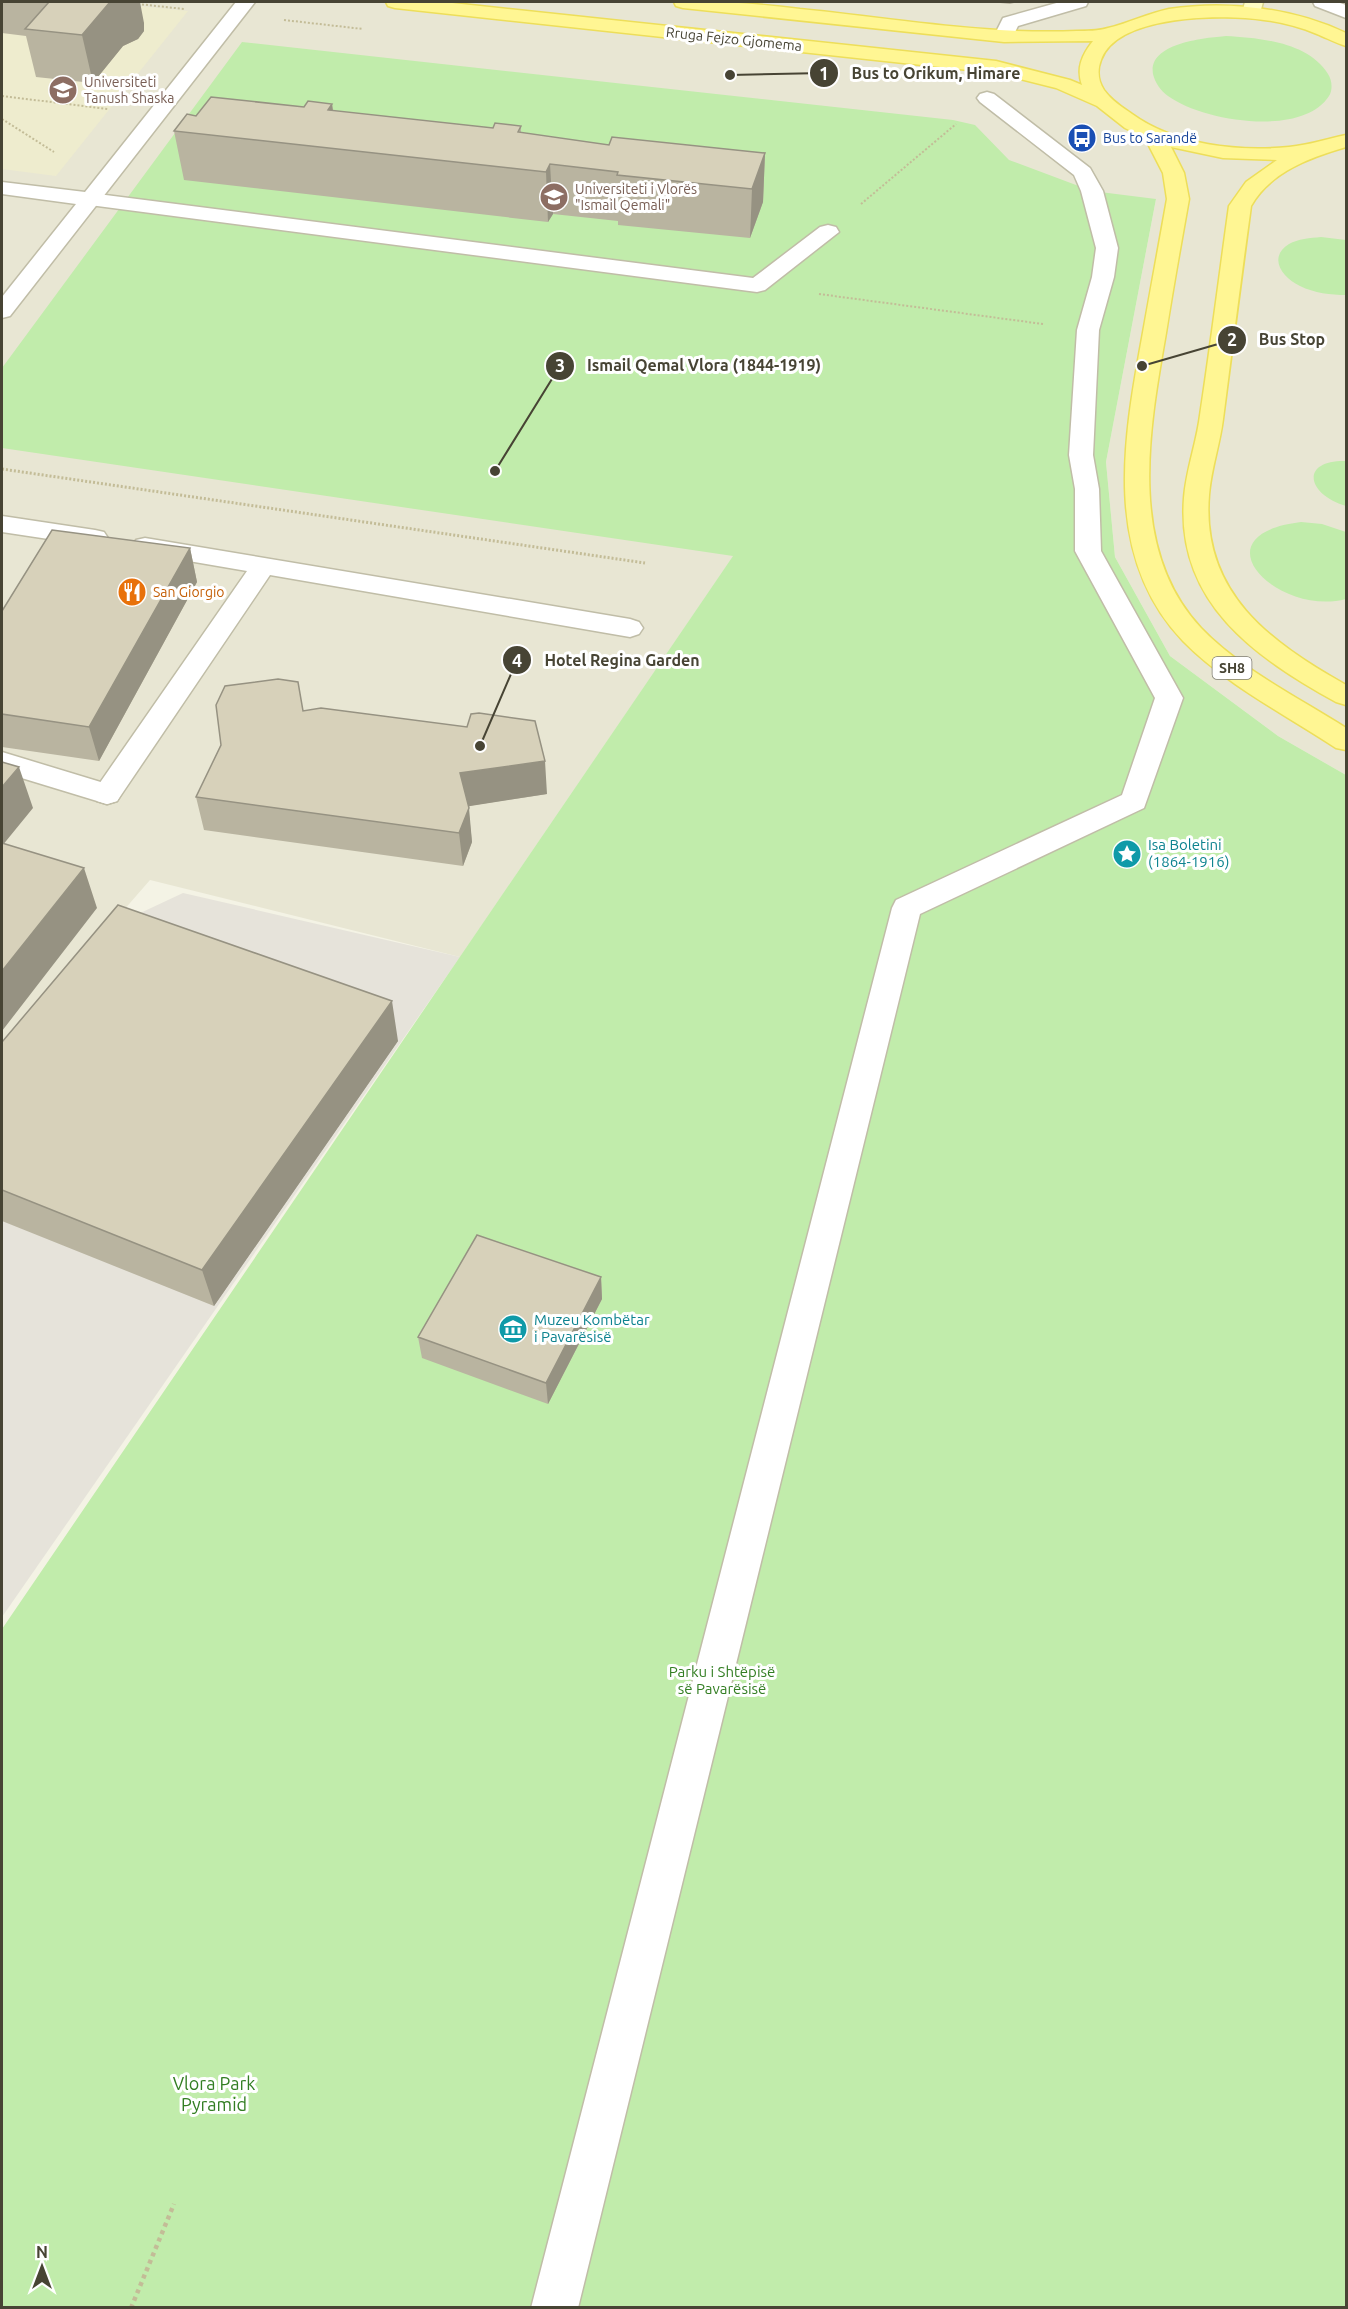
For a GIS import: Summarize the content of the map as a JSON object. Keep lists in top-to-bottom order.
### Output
{
  "streets": {
    "main road": ["Rruga Fejzo Gjomema", "SH8"]
  },
  "parks": ["Parku i Shtëpisë së Pavarësisë", "Vlora Park Pyramid"],
  "places": {
    "other": [
      "Bus to Orikum, Himare",
      "Bus Stop",
      "Ismail Qemal Vlora (1844-1919)",
      "Hotel Regina Garden"
    ],
    "school or university": ["Universiteti Tanush Shaska", "Universiteti i Vlorës \"Ismail Qemali\""],
    "bus stop": ["Bus to Sarandë"],
    "restaurant": ["San Giorgio"],
    "place": ["Isa Boletini (1864-1916)"],
    "museum": ["Muzeu Kombëtar i Pavarësisë"]
  },
  "north": "top"
}
